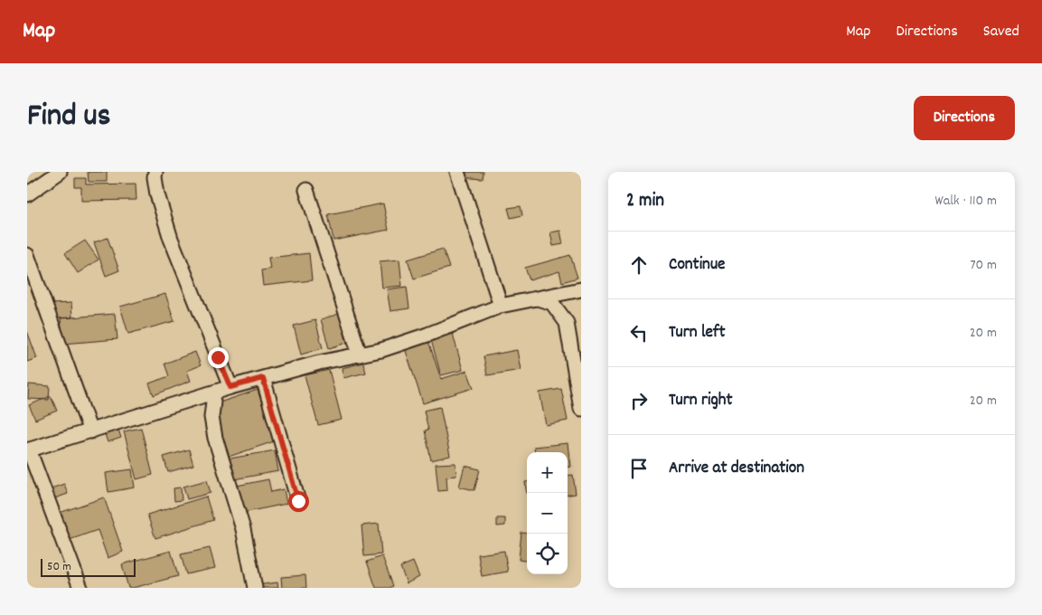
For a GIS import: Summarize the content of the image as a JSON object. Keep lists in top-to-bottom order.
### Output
{
  "scale_bar": "50 m",
  "page": {
    "header": "Map",
    "nav": ["Map", "Directions", "Saved"],
    "title": "Find us",
    "buttons": "Directions",
    "heading": ["2 min", "Walk · 110 m"],
    "list": [
      ["Continue", "70 m"],
      ["Turn left", "20 m"],
      ["Turn right", "20 m"],
      "Arrive at destination"
    ],
    "map_buttons": ["+", "−"],
    "scale": "50 m"
  }
}
